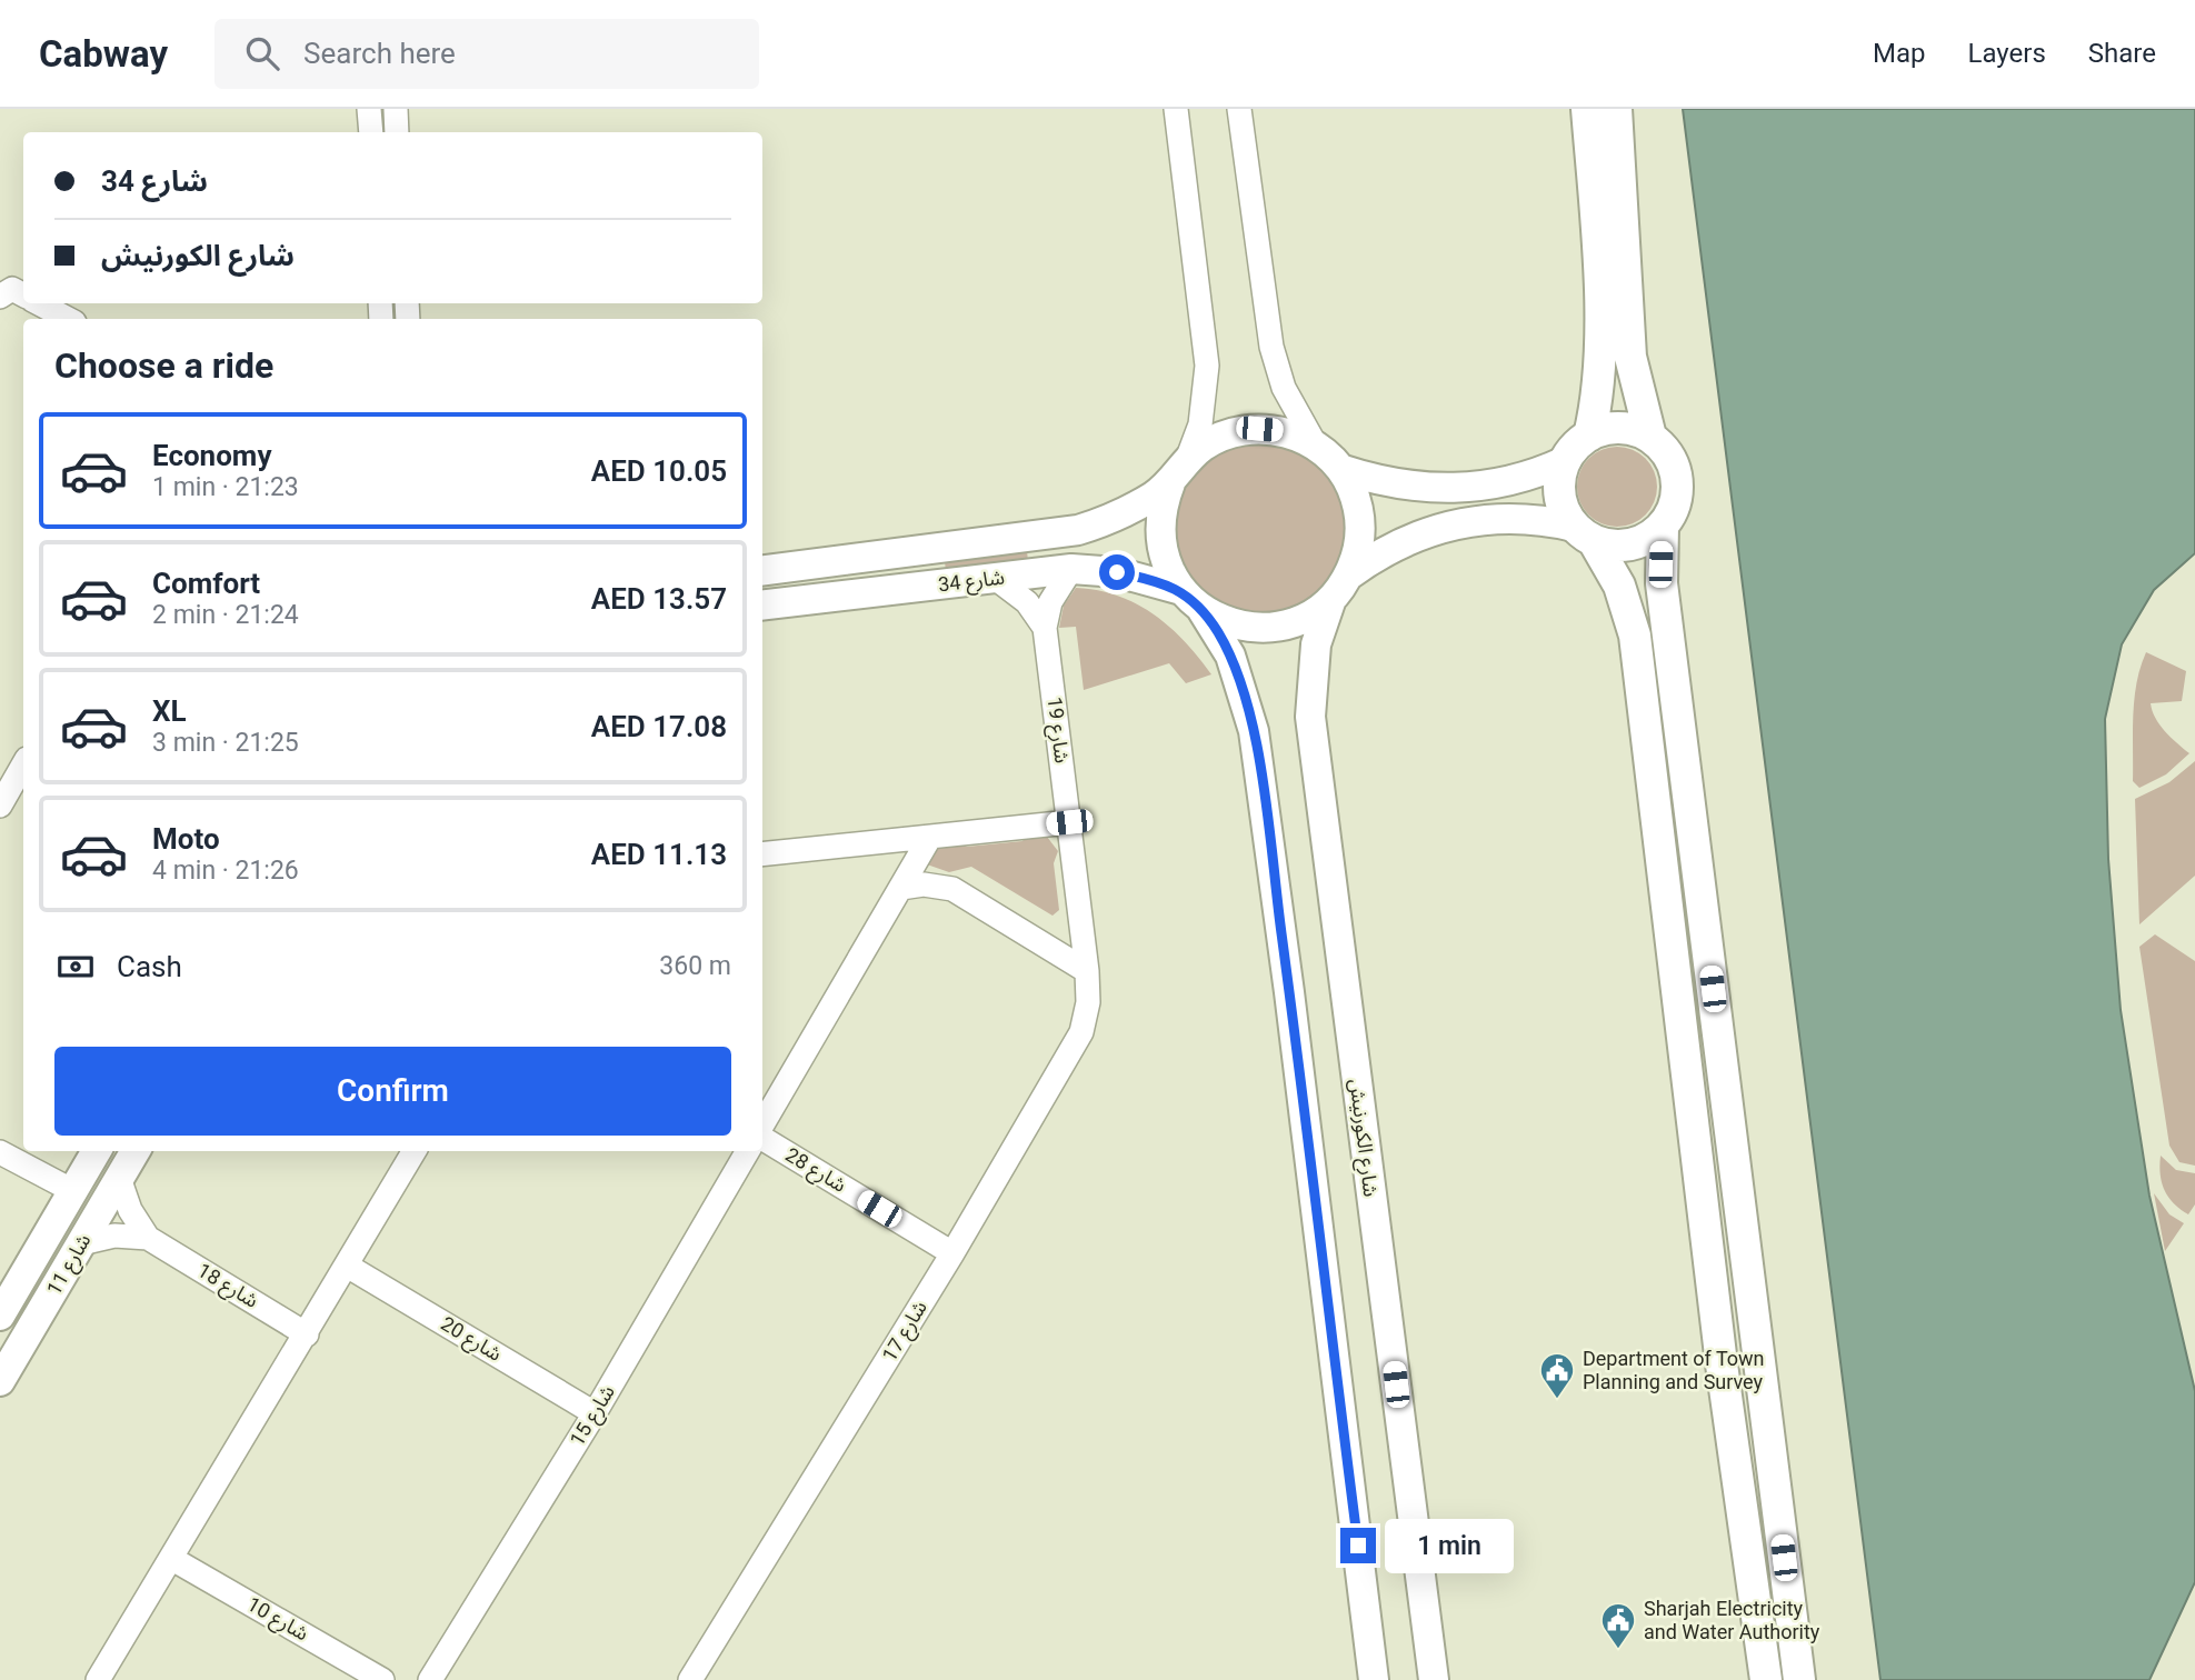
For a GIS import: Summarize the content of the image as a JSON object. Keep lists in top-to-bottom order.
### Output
{
  "streets": {
    "street": [
      "شارع 34",
      "شارع 19",
      "شارع الكورنيش",
      "شارع 28",
      "شارع 11",
      "شارع 18",
      "شارع 17",
      "شارع 20",
      "شارع 15",
      "شارع 10"
    ]
  },
  "crossings": [
    ["شارع 34", "شارع 19"],
    ["شارع 34", "شارع الكورنيش"],
    ["شارع 19", "شارع 17"],
    ["شارع 28", "شارع 17"],
    ["شارع 11", "شارع 18"],
    ["شارع 20", "شارع 15"]
  ],
  "places": {
    "public building": ["Department of Town Planning and Survey", "Sharjah Electricity and Water Authority"]
  },
  "page": {
    "header": "Cabway",
    "search": "Search here",
    "nav": ["Map", "Layers", "Share"],
    "banner": ["شارع 34", "شارع الكورنيش"],
    "heading": "Choose a ride",
    "list": [
      {
        "name": "Economy",
        "note": "1 min · 21:23",
        "value": "AED 10.05"
      },
      {
        "name": "Comfort",
        "note": "2 min · 21:24",
        "value": "AED 13.57"
      },
      {
        "name": "XL",
        "note": "3 min · 21:25",
        "value": "AED 17.08"
      },
      {
        "name": "Moto",
        "note": "4 min · 21:26",
        "value": "AED 11.13"
      }
    ],
    "pay": ["Cash", "360 m"],
    "buttons": "Confirm",
    "bubble": "1 min"
  }
}
